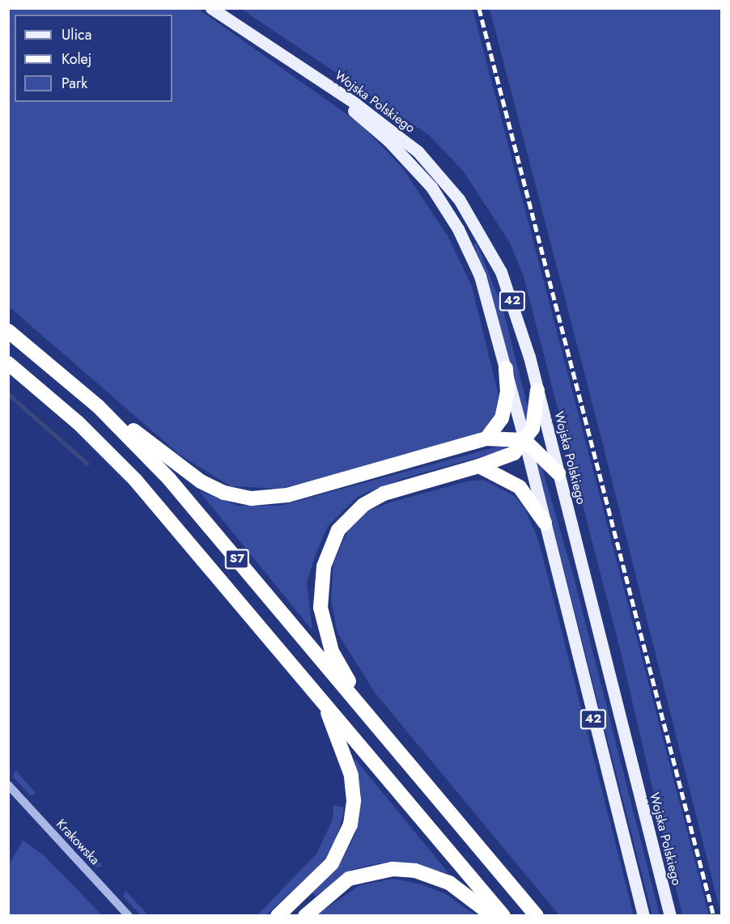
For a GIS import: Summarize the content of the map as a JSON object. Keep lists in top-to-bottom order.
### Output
{
  "streets": {
    "highway": ["S7"],
    "main road": ["Wojska Polskiego", "42"],
    "street": ["Krakowska"]
  },
  "legend": ["Ulica", "Kolej", "Park"]
}
